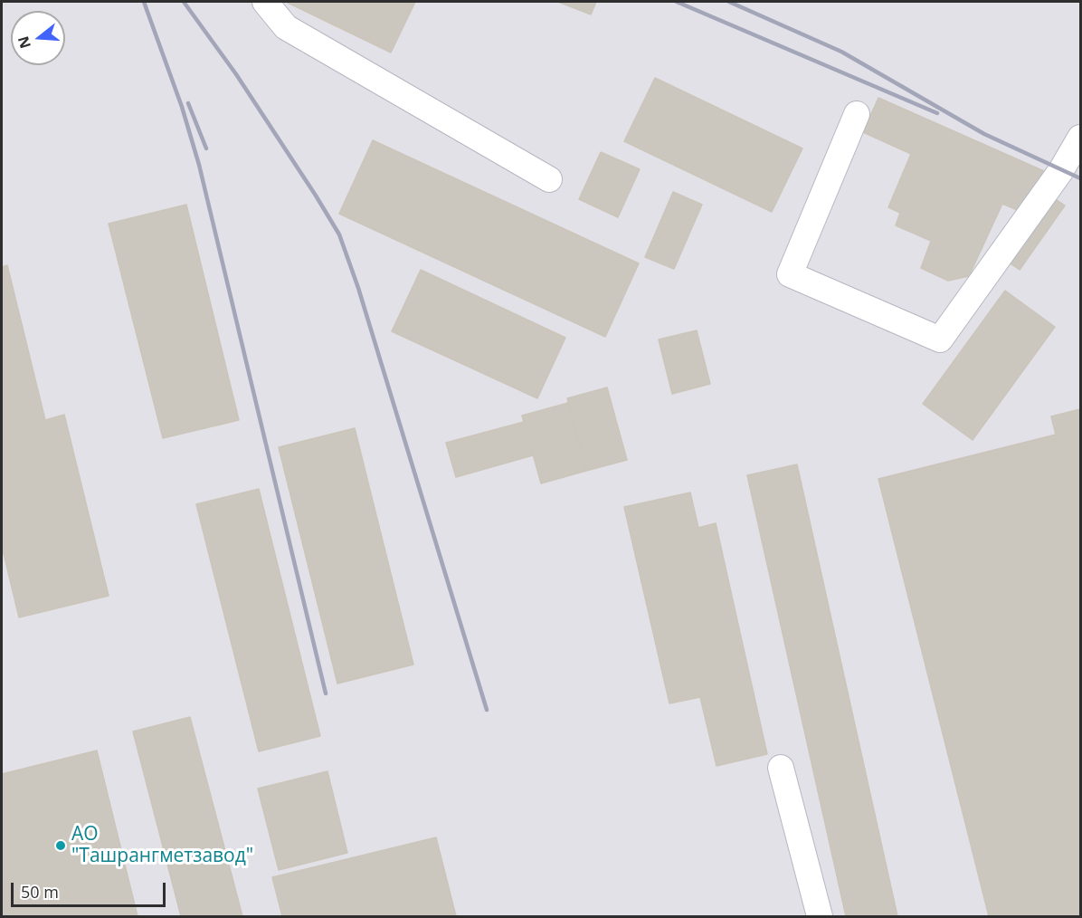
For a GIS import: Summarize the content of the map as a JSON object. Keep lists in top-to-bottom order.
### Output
{
  "places": ["АО \"Ташрангметзавод\""],
  "scale_bar": "50 m",
  "north": "left"
}
